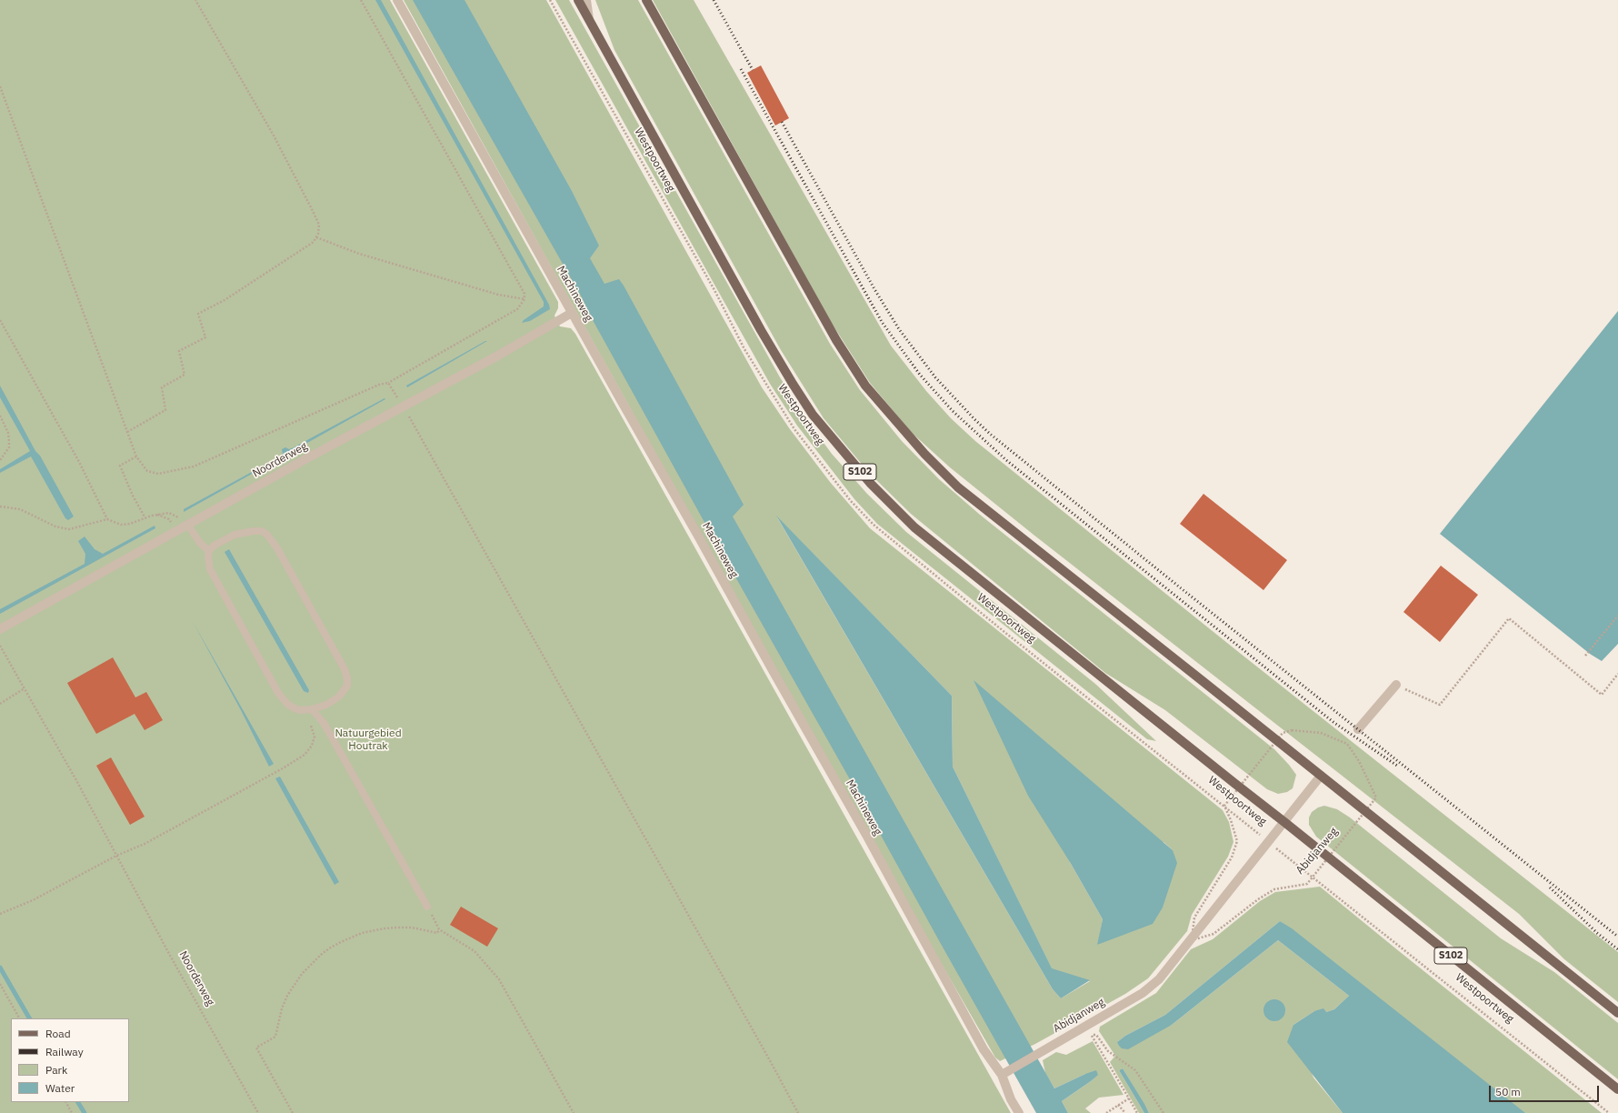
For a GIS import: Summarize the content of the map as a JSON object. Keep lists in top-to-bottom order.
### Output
{
  "streets": {
    "main road": ["Westpoortweg", "S102"],
    "street": ["Machineweg", "Noorderweg", "Abidjanweg"]
  },
  "crossings": [
    ["Westpoortweg", "Abidjanweg"],
    ["Machineweg", "Noorderweg"],
    ["Machineweg", "Abidjanweg"]
  ],
  "parks": ["Natuurgebied Houtrak"],
  "legend": [
    "Road",
    "Railway",
    "Park",
    "Water"
  ],
  "scale_bar": "50 m"
}
